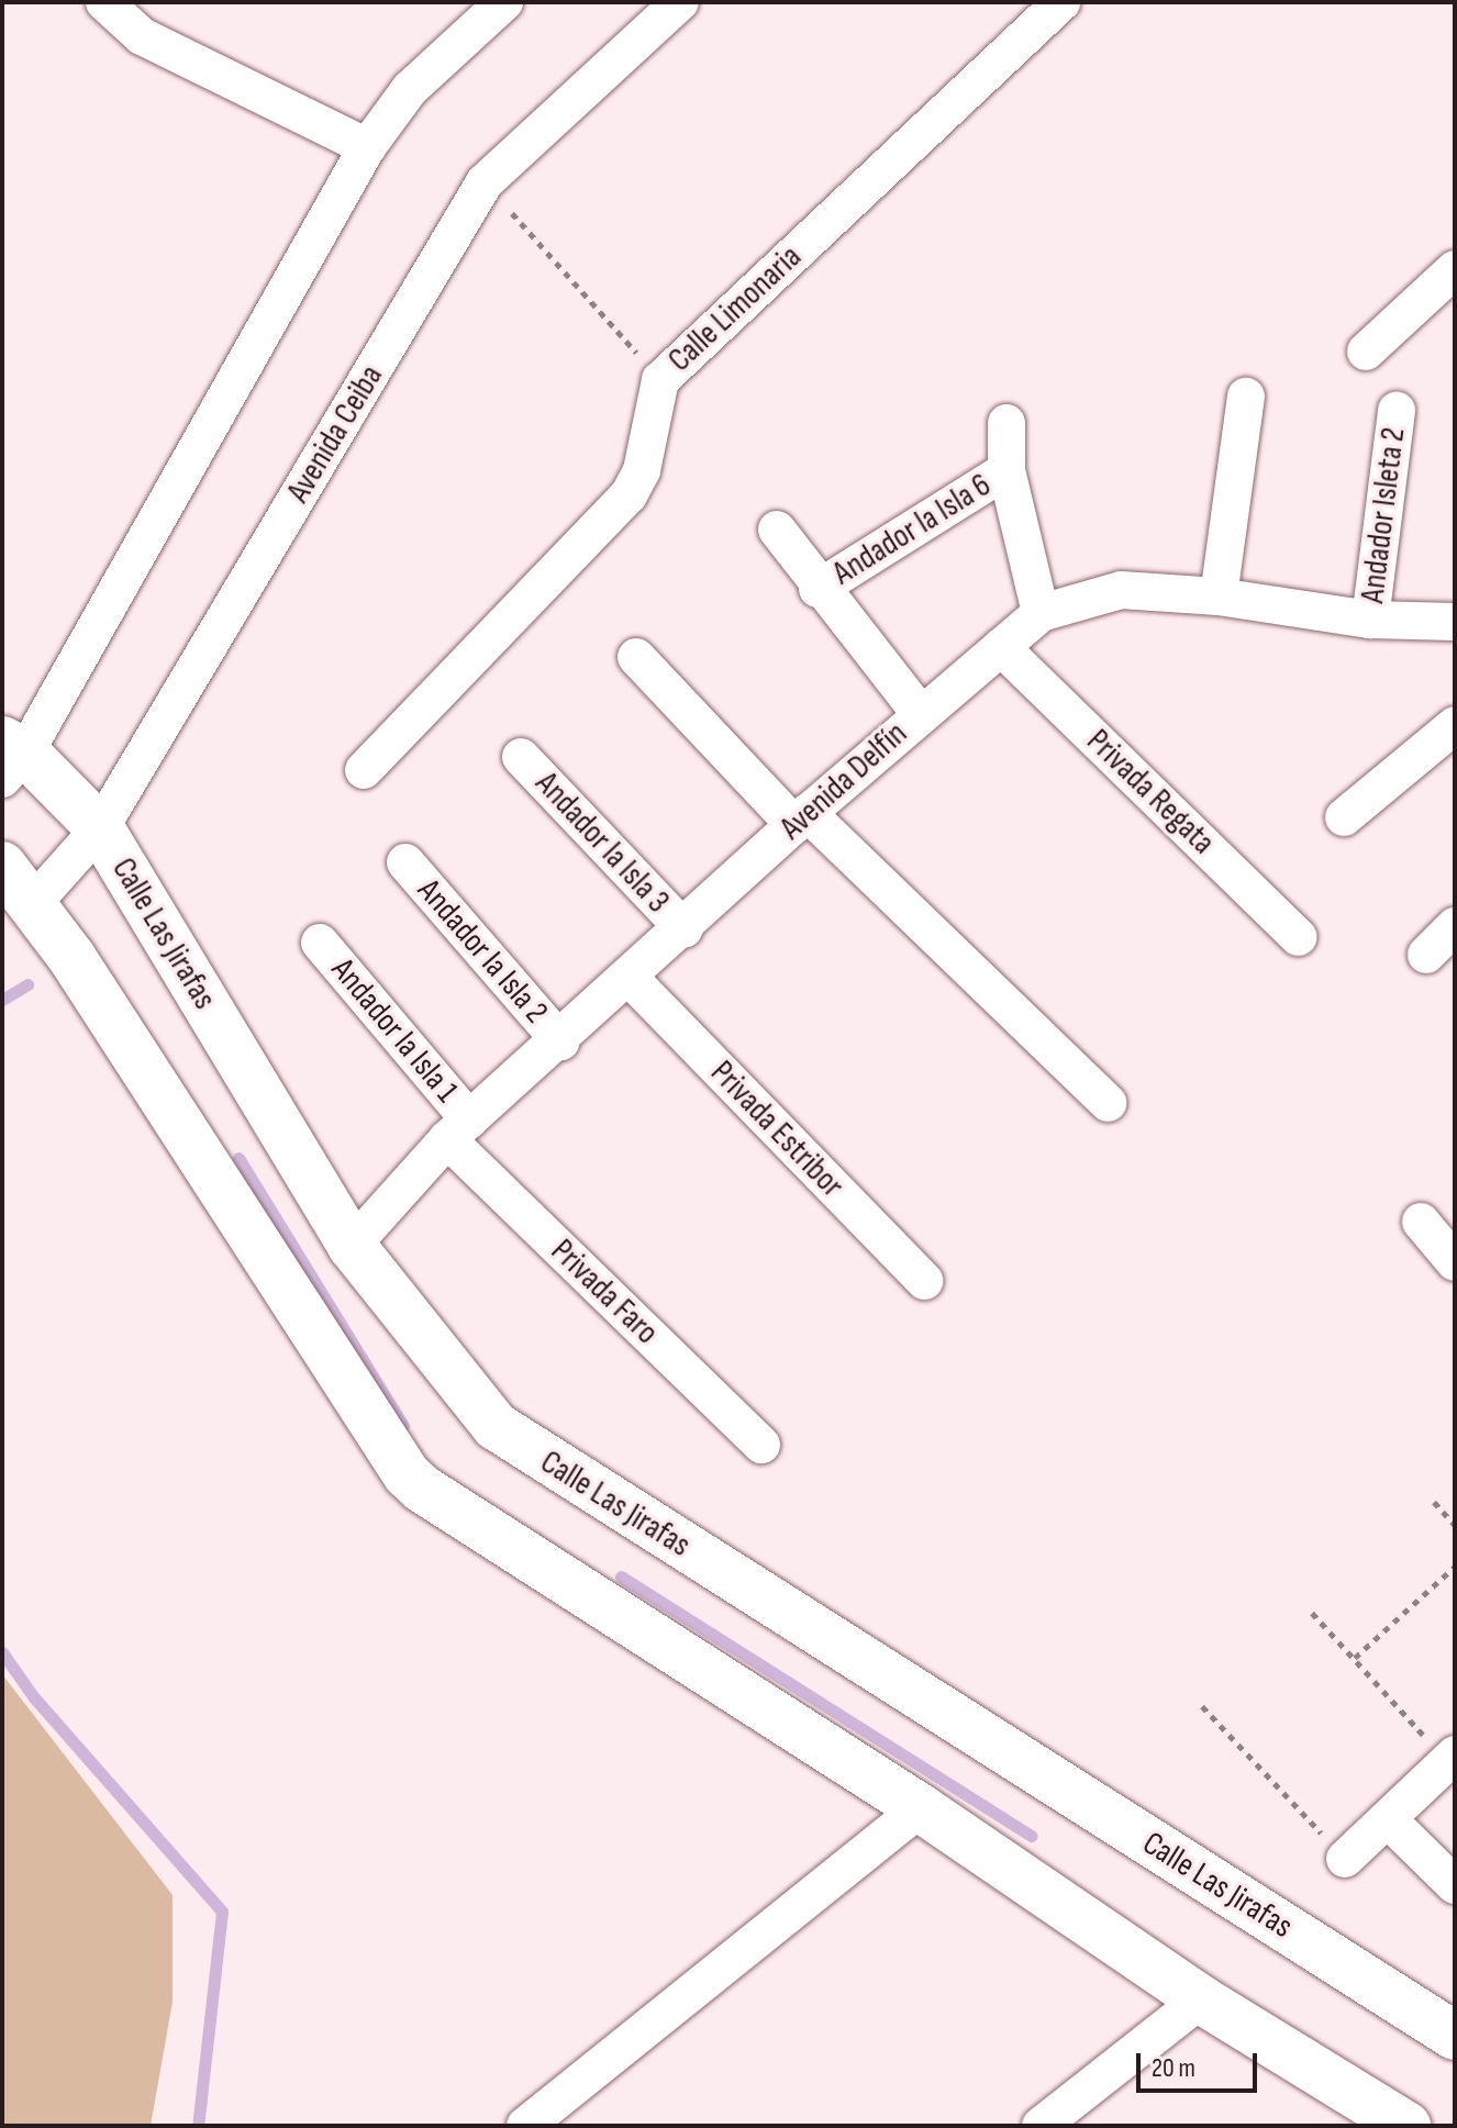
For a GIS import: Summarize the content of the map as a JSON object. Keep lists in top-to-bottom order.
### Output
{
  "streets": {
    "main road": ["Calle Las Jirafas"],
    "street": [
      "Calle Limonaria",
      "Avenida Ceiba",
      "Andador Isleta 2",
      "Andador la Isla 6",
      "Avenida Delfín",
      "Privada Regata",
      "Andador la Isla 3",
      "Andador la Isla 2",
      "Andador la Isla 1",
      "Privada Estribor",
      "Privada Faro"
    ]
  },
  "crossings": [
    ["Avenida Ceiba", "Calle Las Jirafas"],
    ["Andador Isleta 2", "Avenida Delfín"],
    ["Avenida Delfín", "Privada Regata"],
    ["Avenida Delfín", "Andador la Isla 3"],
    ["Avenida Delfín", "Calle Las Jirafas"],
    ["Avenida Delfín", "Andador la Isla 2"],
    ["Avenida Delfín", "Andador la Isla 1"],
    ["Avenida Delfín", "Privada Estribor"],
    ["Avenida Delfín", "Privada Faro"],
    ["Andador la Isla 1", "Privada Faro"]
  ],
  "scale_bar": "20 m"
}
